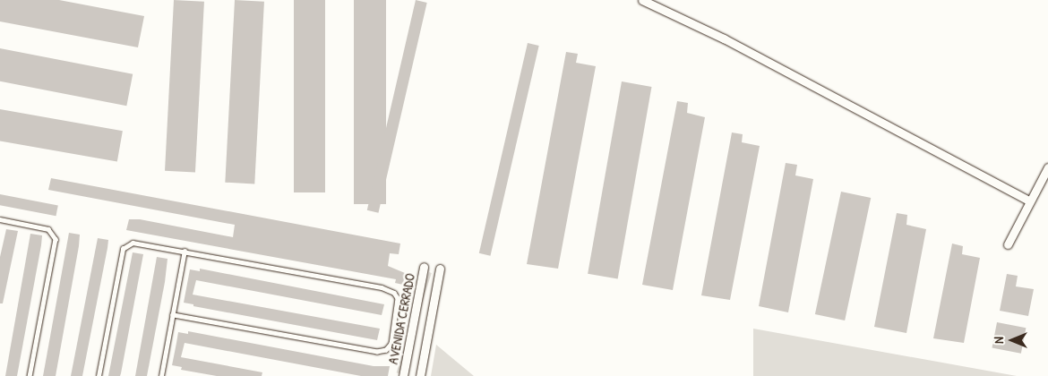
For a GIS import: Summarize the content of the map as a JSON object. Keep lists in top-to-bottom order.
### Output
{
  "streets": {
    "street": ["AVENIDA CERRADO"]
  },
  "north": "left"
}
